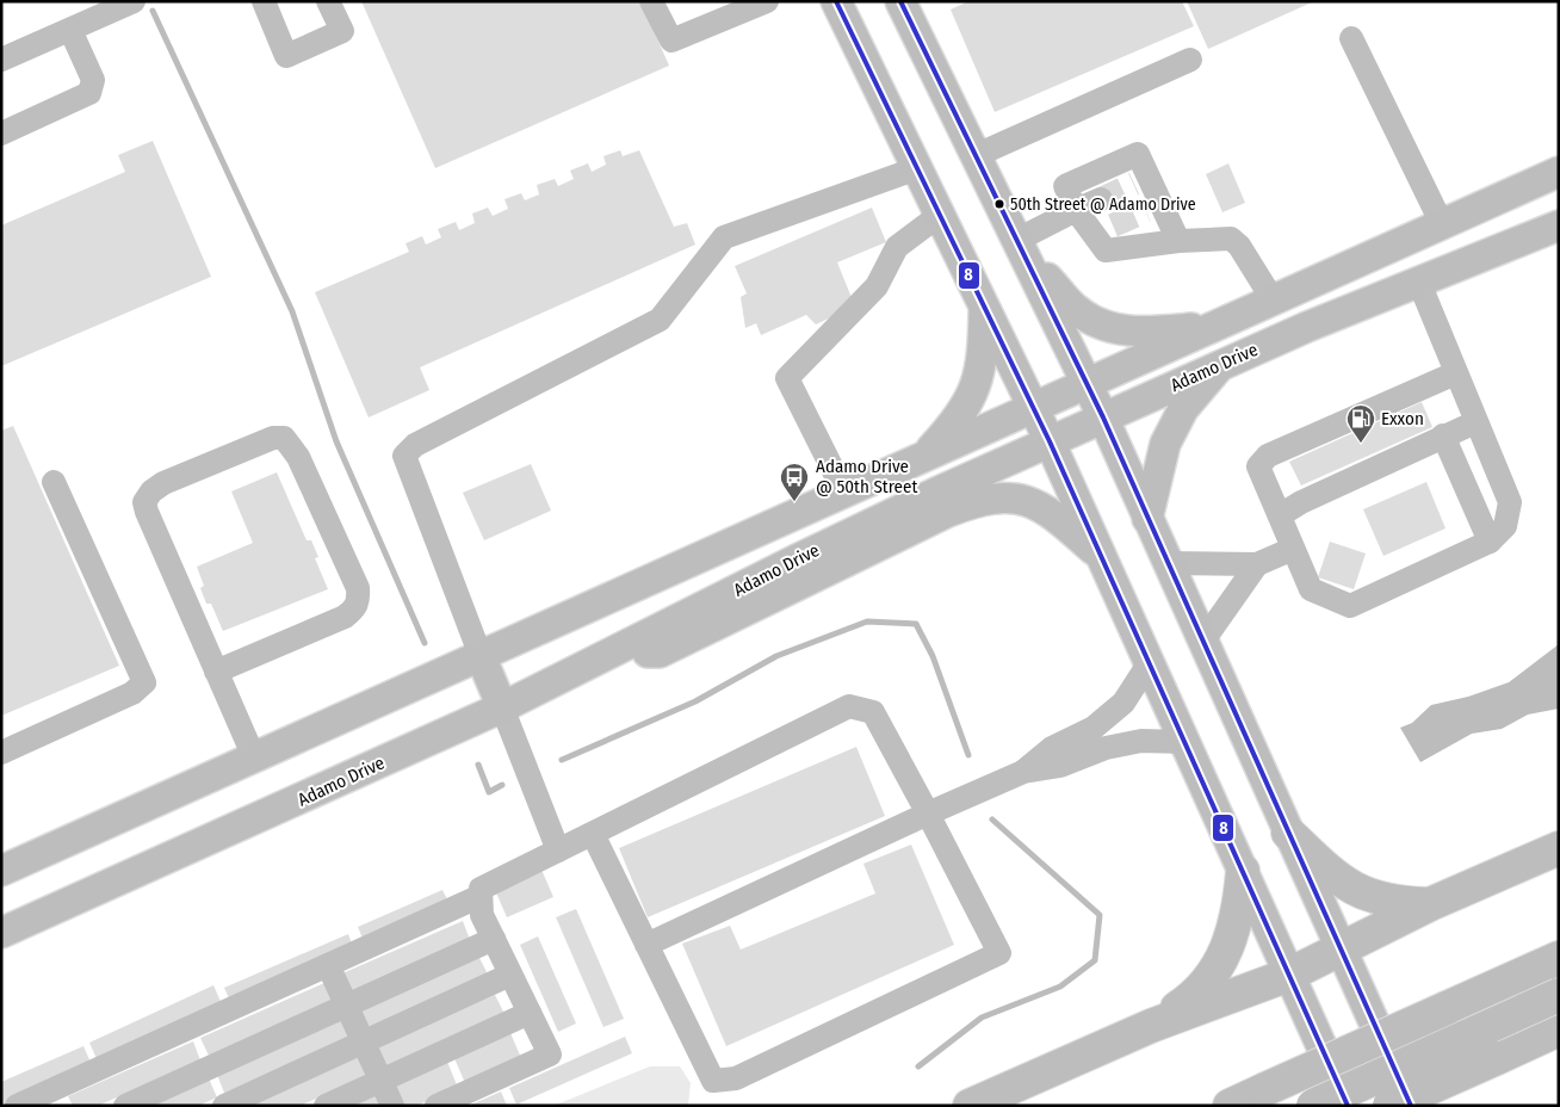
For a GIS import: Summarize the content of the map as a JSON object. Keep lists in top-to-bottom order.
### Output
{
  "streets": {
    "main road": ["Adamo Drive"]
  },
  "places": {
    "other": ["50th Street @ Adamo Drive"],
    "fuel station": ["Exxon"],
    "bus stop": ["Adamo Drive @ 50th Street"]
  },
  "lines": ["transit line 8"]
}
